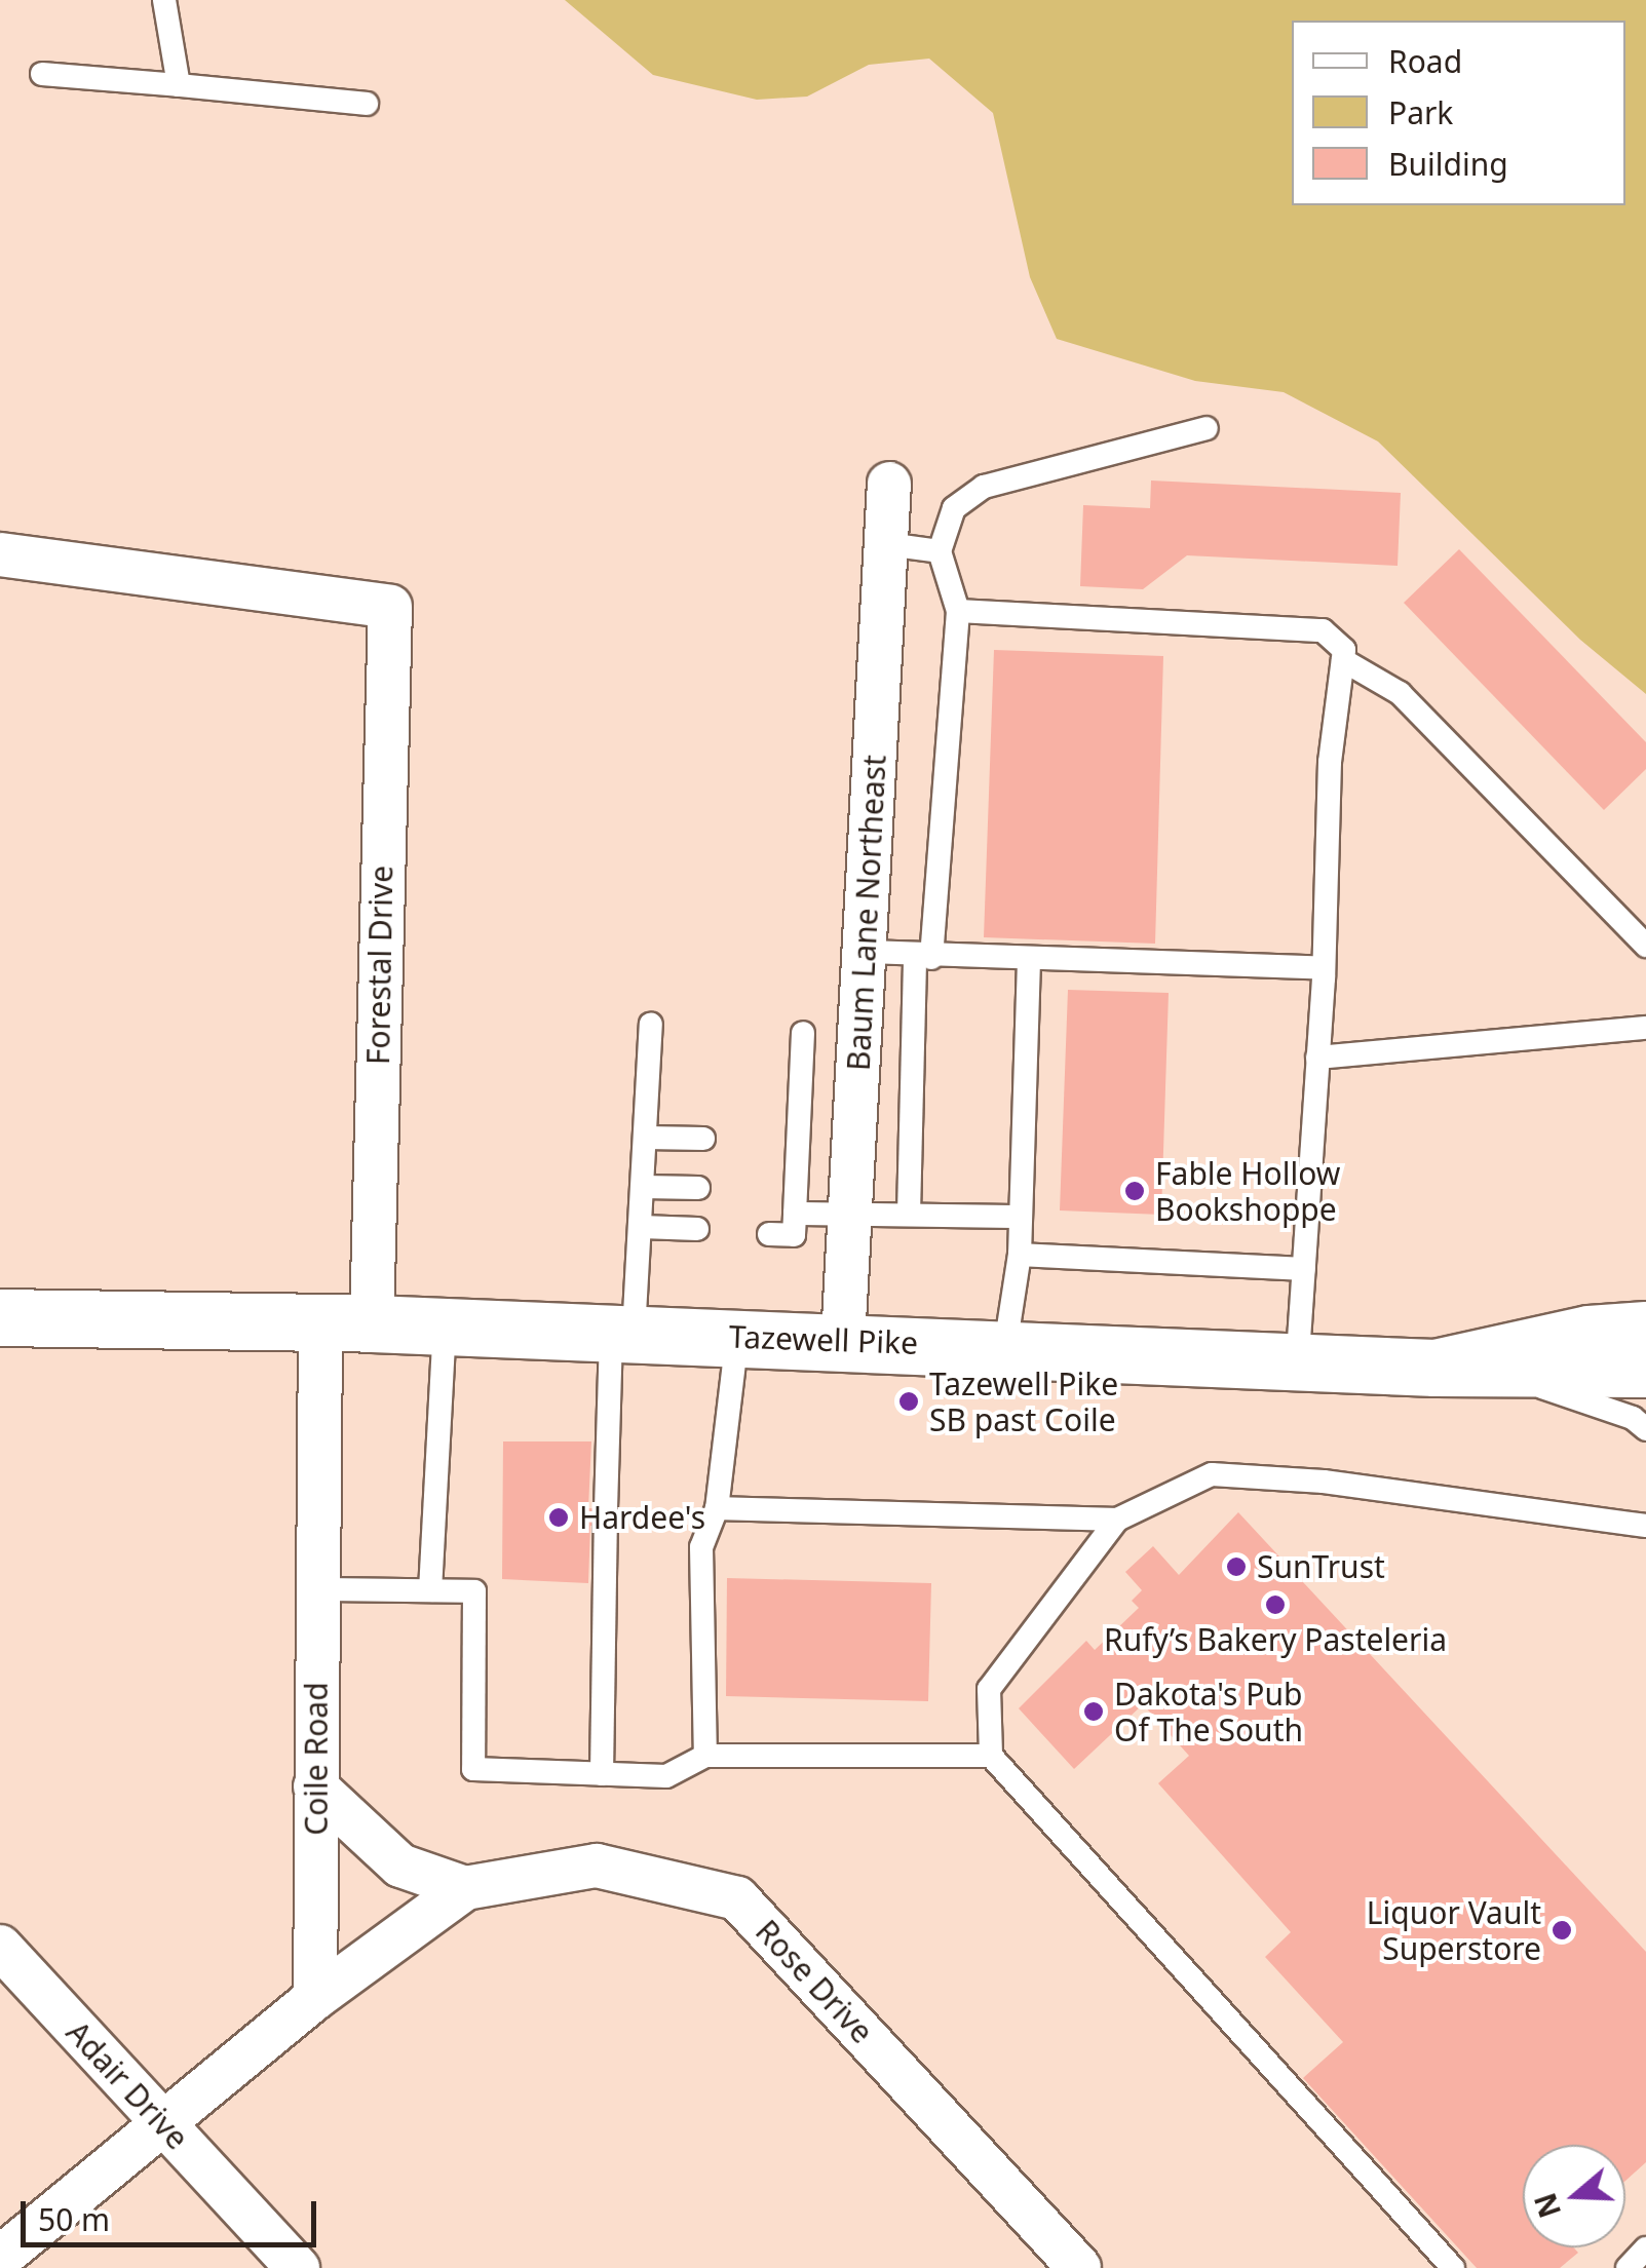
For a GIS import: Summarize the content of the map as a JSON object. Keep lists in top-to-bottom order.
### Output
{
  "streets": {
    "main road": ["Tazewell Pike"],
    "street": [
      "Baum Lane Northeast",
      "Forestal Drive",
      "Coile Road",
      "Rose Drive",
      "Adair Drive"
    ]
  },
  "crossings": [
    ["Baum Lane Northeast", "Tazewell Pike"],
    ["Forestal Drive", "Tazewell Pike"],
    ["Forestal Drive", "Coile Road"],
    ["Tazewell Pike", "Coile Road"],
    ["Coile Road", "Rose Drive"]
  ],
  "places": [
    "Fable Hollow Bookshoppe",
    "Tazewell Pike SB past Coile",
    "Hardee's",
    "SunTrust",
    "Rufy’s Bakery Pasteleria",
    "Dakota's Pub Of The South",
    "Liquor Vault Superstore"
  ],
  "legend": ["Road", "Park", "Building"],
  "scale_bar": "50 m",
  "north": "left"
}
